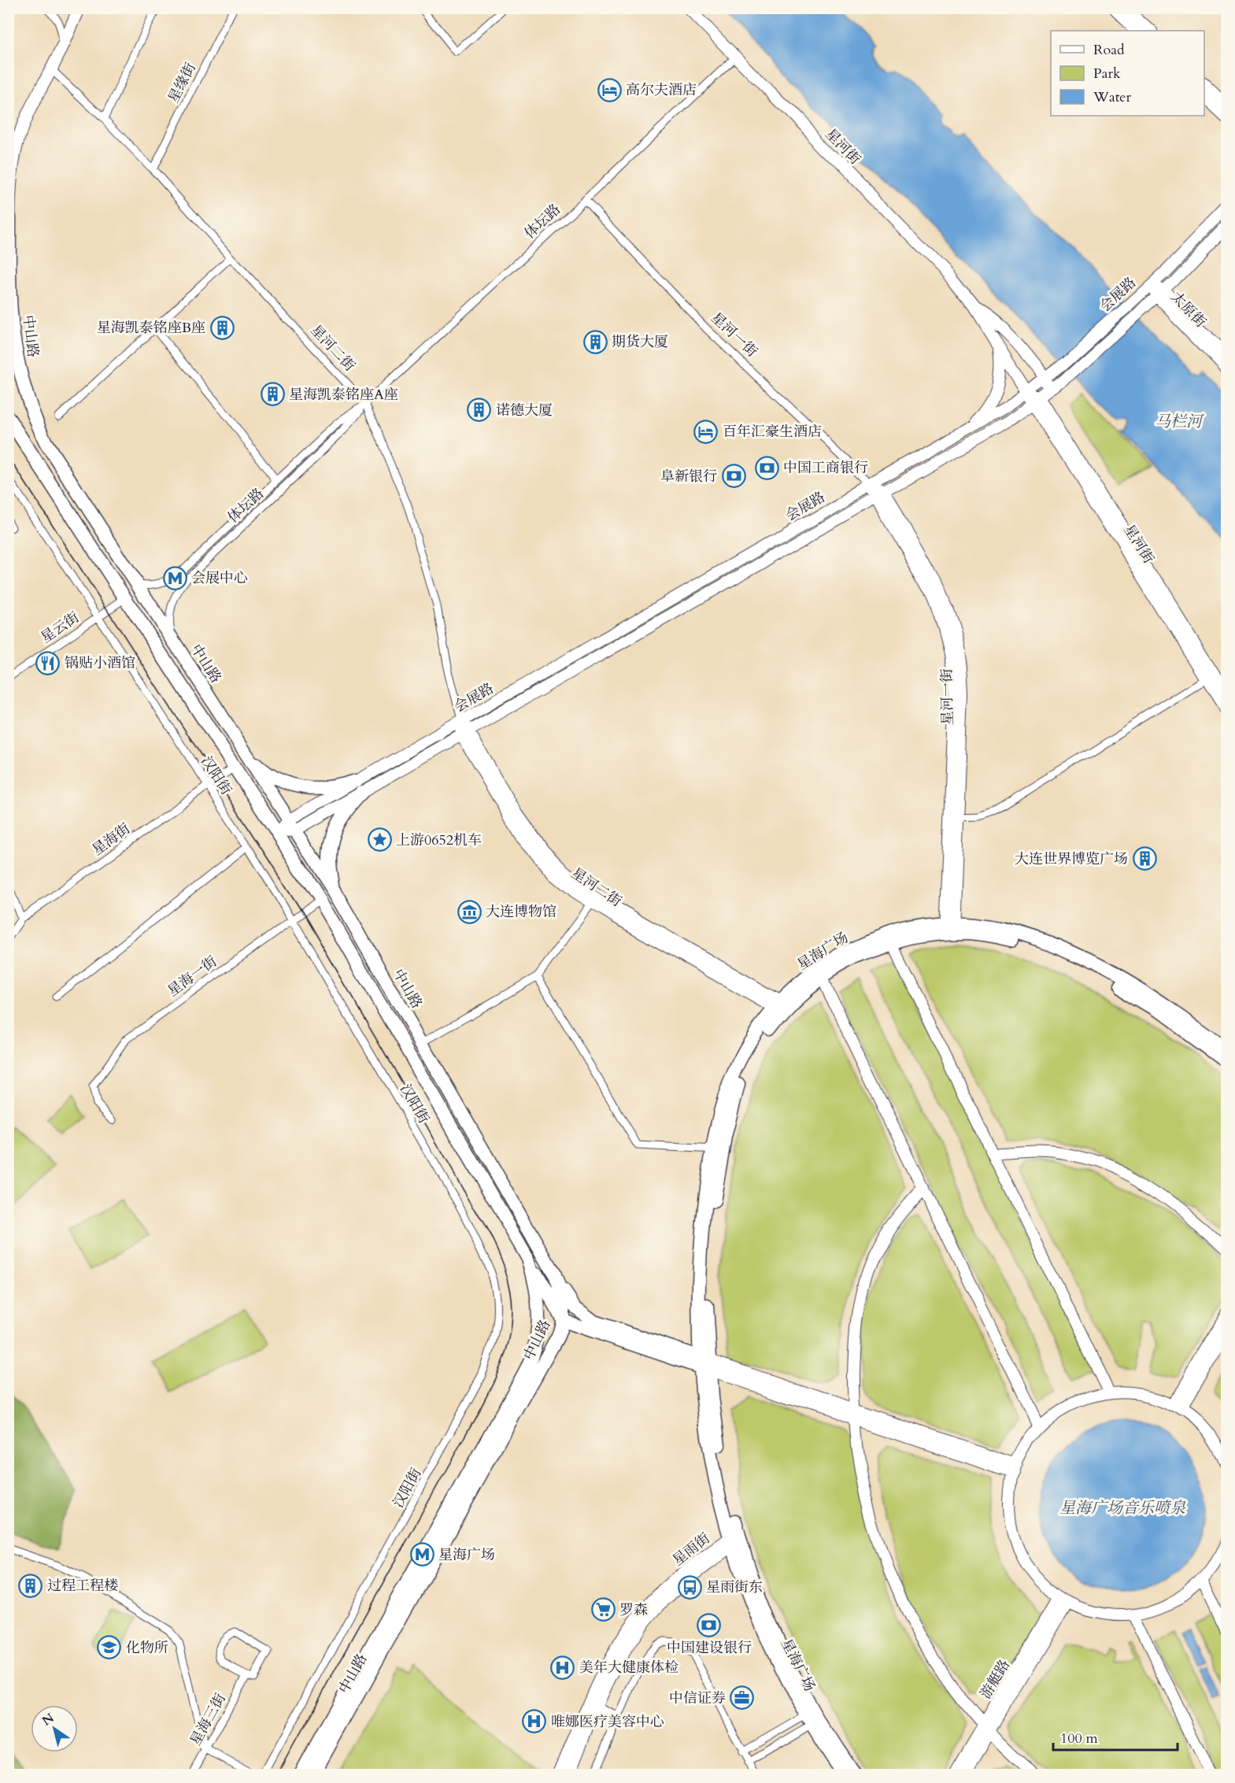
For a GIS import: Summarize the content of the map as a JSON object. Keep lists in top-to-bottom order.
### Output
{
  "streets": {
    "highway": ["中山路", "星海广场"],
    "street": [
      "星缘街",
      "星河街",
      "体坛路",
      "会展路",
      "太原街",
      "星河一街",
      "星河二街",
      "星云街",
      "汉阳街",
      "星海街",
      "星海一街",
      "星雨街",
      "游艇路",
      "星海三街"
    ]
  },
  "crossings": [
    ["星缘街", "星河二街"],
    ["星河街", "体坛路"],
    ["星河街", "会展路"],
    ["体坛路", "星河一街"],
    ["体坛路", "中山路"],
    ["体坛路", "星河二街"],
    ["会展路", "太原街"],
    ["会展路", "星河一街"],
    ["会展路", "中山路"],
    ["会展路", "星河二街"],
    ["星河一街", "星海广场"],
    ["中山路", "星云街"],
    ["中山路", "星海街"],
    ["中山路", "星海一街"],
    ["星河二街", "星海广场"],
    ["星云街", "汉阳街"],
    ["汉阳街", "星海街"],
    ["汉阳街", "星海一街"],
    ["星海广场", "星雨街"]
  ],
  "water": ["马栏河", "星海广场音乐喷泉"],
  "places": {
    "hotel": ["高尔夫酒店", "百年汇豪生酒店"],
    "building": [
      "星海凯泰铭座B座",
      "期货大厦",
      "星海凯泰铭座A座",
      "诺德大厦",
      "大连世界博览广场",
      "过程工程楼"
    ],
    "bank": ["中国工商银行", "阜新银行", "中国建设银行"],
    "metro station": ["会展中心", "星海广场"],
    "restaurant": ["锅贴小酒馆"],
    "place": ["上游0652机车"],
    "museum": ["大连博物馆"],
    "bus stop": ["星雨街东"],
    "supermarket": ["罗森"],
    "school or university": ["化物所"],
    "hospital": ["美年大健康体检", "唯娜医疗美容中心"],
    "office": ["中信证券"]
  },
  "legend": ["Road", "Park", "Water"],
  "scale_bar": "100 m",
  "north": "top left"
}
